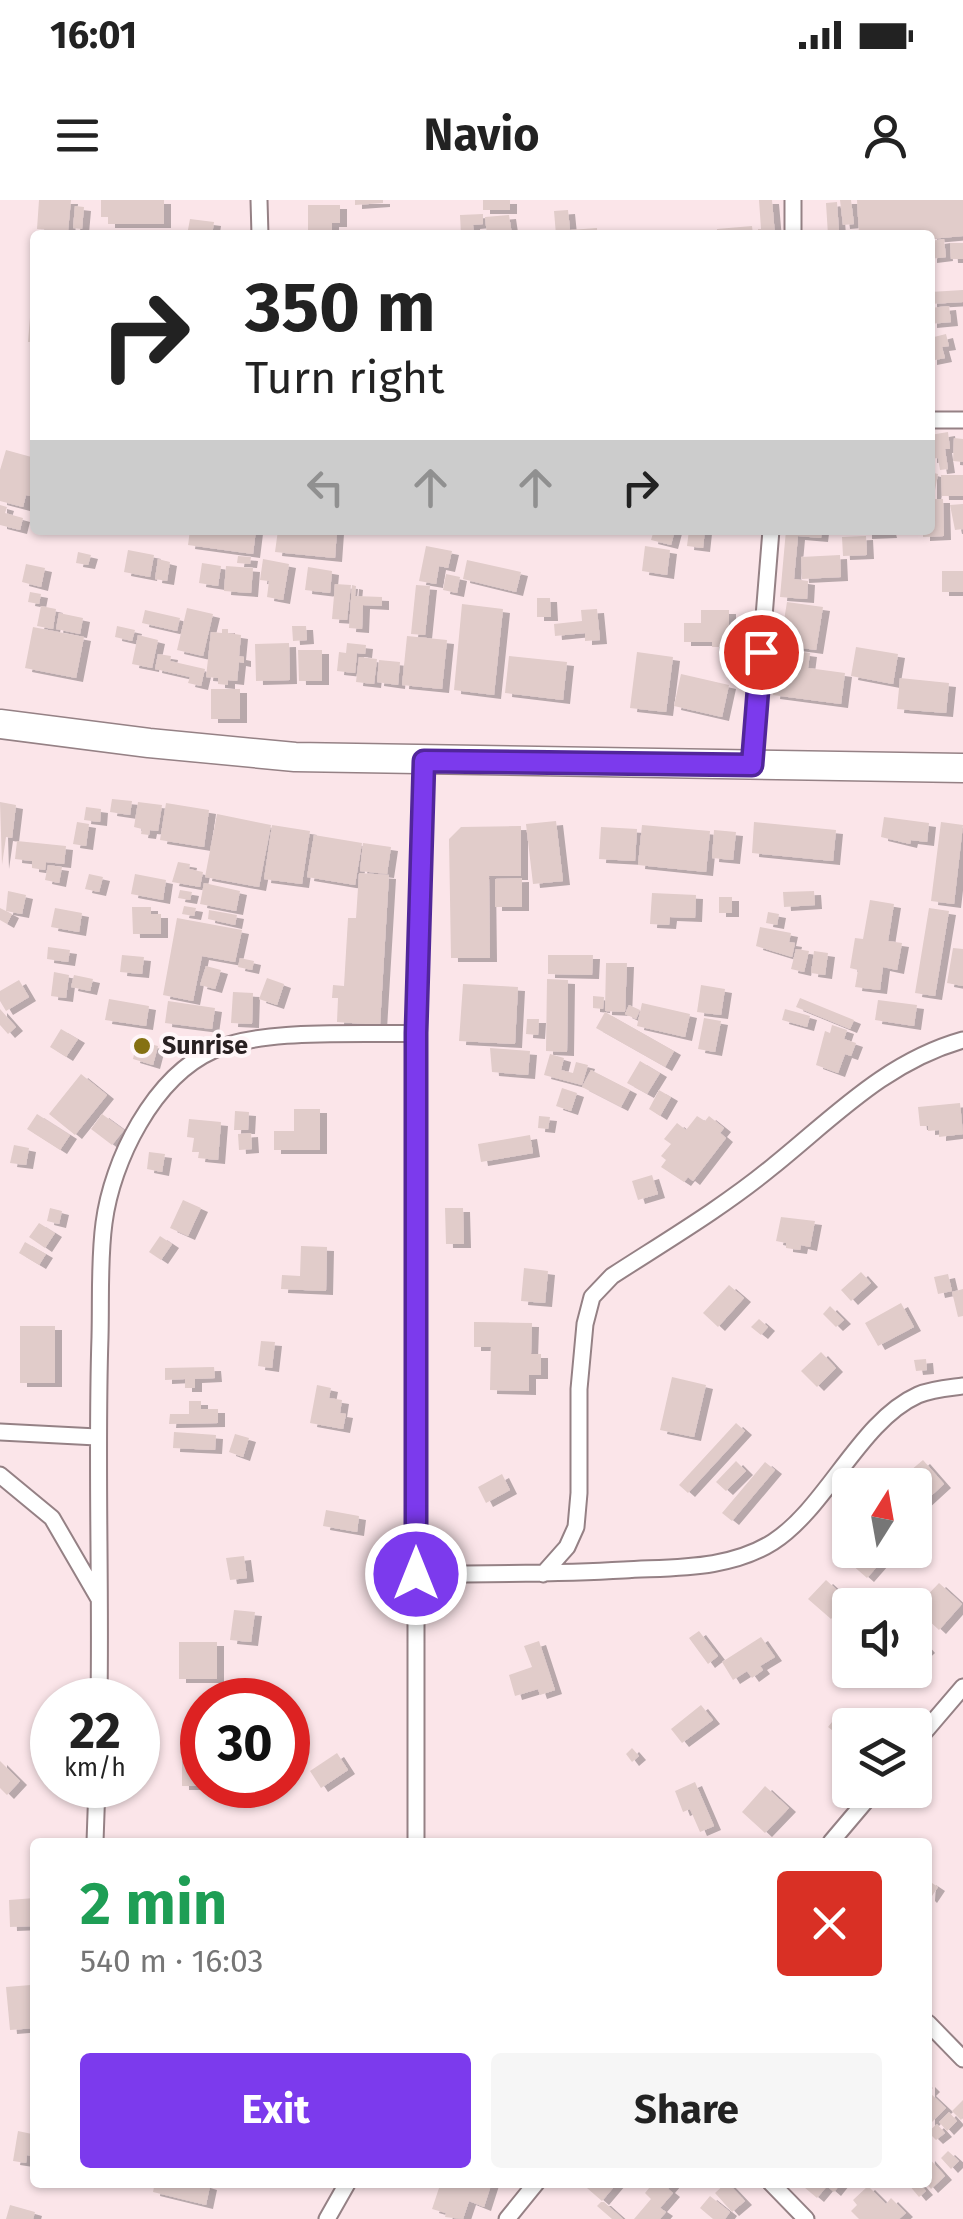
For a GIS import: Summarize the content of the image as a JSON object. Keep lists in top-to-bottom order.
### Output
{
  "places": ["Sunrise"],
  "north": "top",
  "page": {
    "status": "16:01",
    "header": "Navio",
    "turn": ["350 m", "Turn right"],
    "speed": "22 km/h",
    "limit": "30",
    "heading": ["2 min", "540 m · 16:03"],
    "buttons": ["Exit", "Share"]
  }
}
